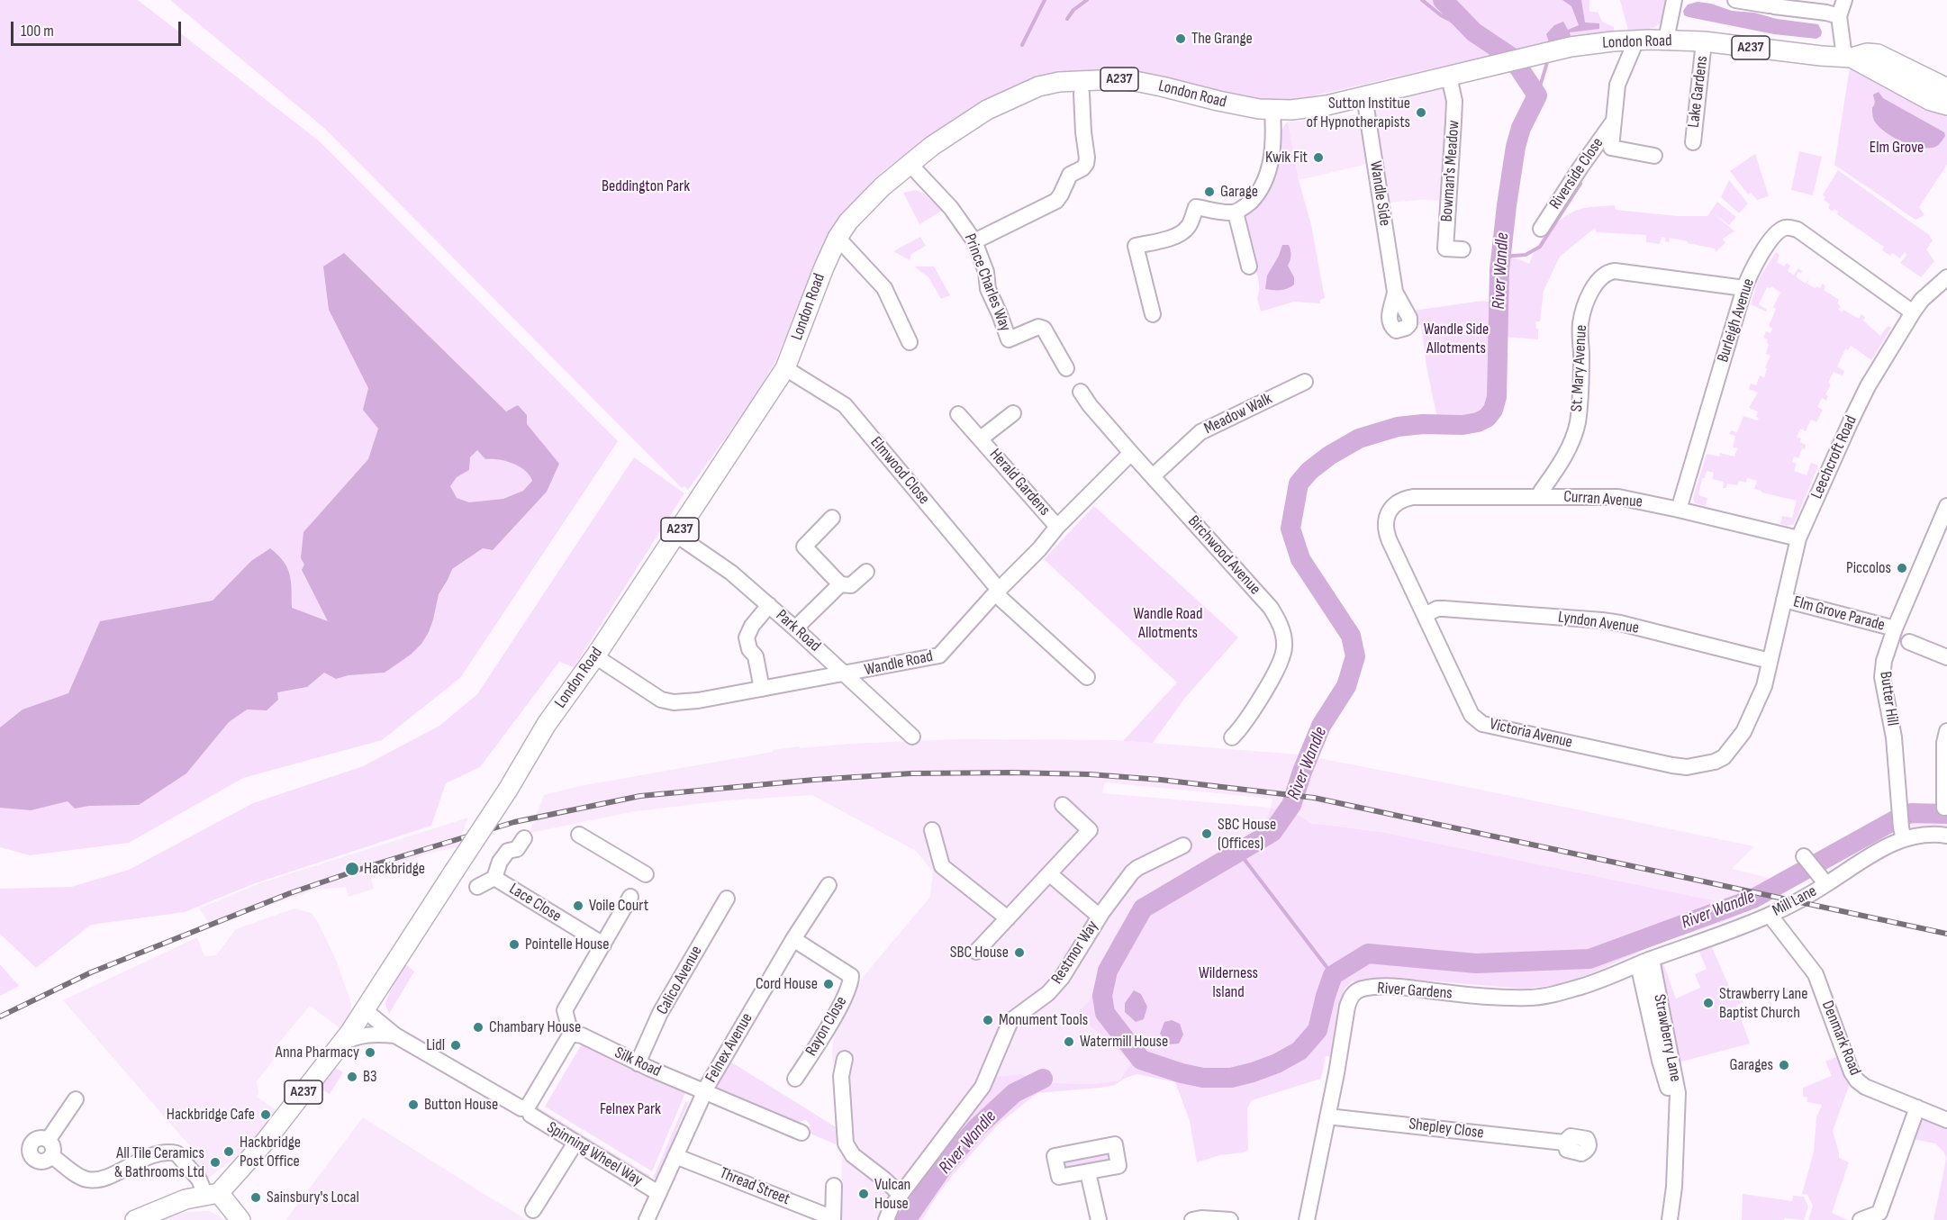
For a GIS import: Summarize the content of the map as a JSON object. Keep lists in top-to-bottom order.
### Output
{
  "streets": {
    "main road": ["London Road", "A237"],
    "street": [
      "Lake Gardens",
      "Bowman's Meadow",
      "Riverside Close",
      "Wandle Side",
      "Prince Charles Way",
      "Burleigh Avenue",
      "St. Mary Avenue",
      "Meadow Walk",
      "Leechcroft Road",
      "Elmwood Close",
      "Herald Gardens",
      "Curran Avenue",
      "Birchwood Avenue",
      "Elm Grove Parade",
      "Lyndon Avenue",
      "Park Road",
      "Wandle Road",
      "Butter Hill",
      "Victoria Avenue",
      "Mill Lane",
      "Lace Close",
      "Restmor Way",
      "Calico Avenue",
      "River Gardens",
      "Rayon Close",
      "Strawberry Lane",
      "Denmark Road",
      "Felnex Avenue",
      "Silk Road",
      "Shepley Close",
      "Spinning Wheel Way",
      "Thread Street"
    ]
  },
  "crossings": [
    ["London Road", "Lake Gardens"],
    ["London Road", "Bowman's Meadow"],
    ["London Road", "Riverside Close"],
    ["London Road", "Wandle Side"],
    ["London Road", "Prince Charles Way"],
    ["London Road", "Elmwood Close"],
    ["London Road", "Park Road"],
    ["London Road", "Wandle Road"],
    ["London Road", "Spinning Wheel Way"],
    ["Burleigh Avenue", "St. Mary Avenue"],
    ["Burleigh Avenue", "Leechcroft Road"],
    ["Burleigh Avenue", "Curran Avenue"],
    ["St. Mary Avenue", "Curran Avenue"],
    ["Meadow Walk", "Birchwood Avenue"],
    ["Leechcroft Road", "Curran Avenue"],
    ["Leechcroft Road", "Elm Grove Parade"],
    ["Leechcroft Road", "Lyndon Avenue"],
    ["Leechcroft Road", "Victoria Avenue"],
    ["Elmwood Close", "Wandle Road"],
    ["Herald Gardens", "Wandle Road"],
    ["Curran Avenue", "Victoria Avenue"],
    ["Birchwood Avenue", "Wandle Road"],
    ["Elm Grove Parade", "Butter Hill"],
    ["Lyndon Avenue", "Victoria Avenue"],
    ["Park Road", "Wandle Road"],
    ["Butter Hill", "Mill Lane"],
    ["Mill Lane", "River Gardens"],
    ["Mill Lane", "Strawberry Lane"],
    ["Mill Lane", "Denmark Road"],
    ["Calico Avenue", "Silk Road"],
    ["River Gardens", "Strawberry Lane"],
    ["River Gardens", "Shepley Close"],
    ["Rayon Close", "Felnex Avenue"],
    ["Felnex Avenue", "Silk Road"],
    ["Felnex Avenue", "Spinning Wheel Way"],
    ["Felnex Avenue", "Thread Street"]
  ],
  "water": ["River Wandle"],
  "parks": [
    "Elm Grove",
    "Beddington Park",
    "Wandle Side Allotments",
    "Wandle Road Allotments",
    "Wilderness Island",
    "Felnex Park"
  ],
  "places": [
    "The Grange",
    "Sutton Institue of Hypnotherapists",
    "Kwik Fit",
    "Garage",
    "Piccolos",
    "SBC House (Offices)",
    "Hackbridge",
    "Voile Court",
    "Pointelle House",
    "SBC House",
    "Cord House",
    "Strawberry Lane Baptist Church",
    "Monument Tools",
    "Chambary House",
    "Watermill House",
    "Lidl",
    "Anna Pharmacy",
    "Garages",
    "B3",
    "Button House",
    "Hackbridge Cafe",
    "Hackbridge Post Office",
    "All Tile Ceramics & Bathrooms Ltd",
    "Vulcan House",
    "Sainsbury's Local"
  ],
  "scale_bar": "100 m"
}
